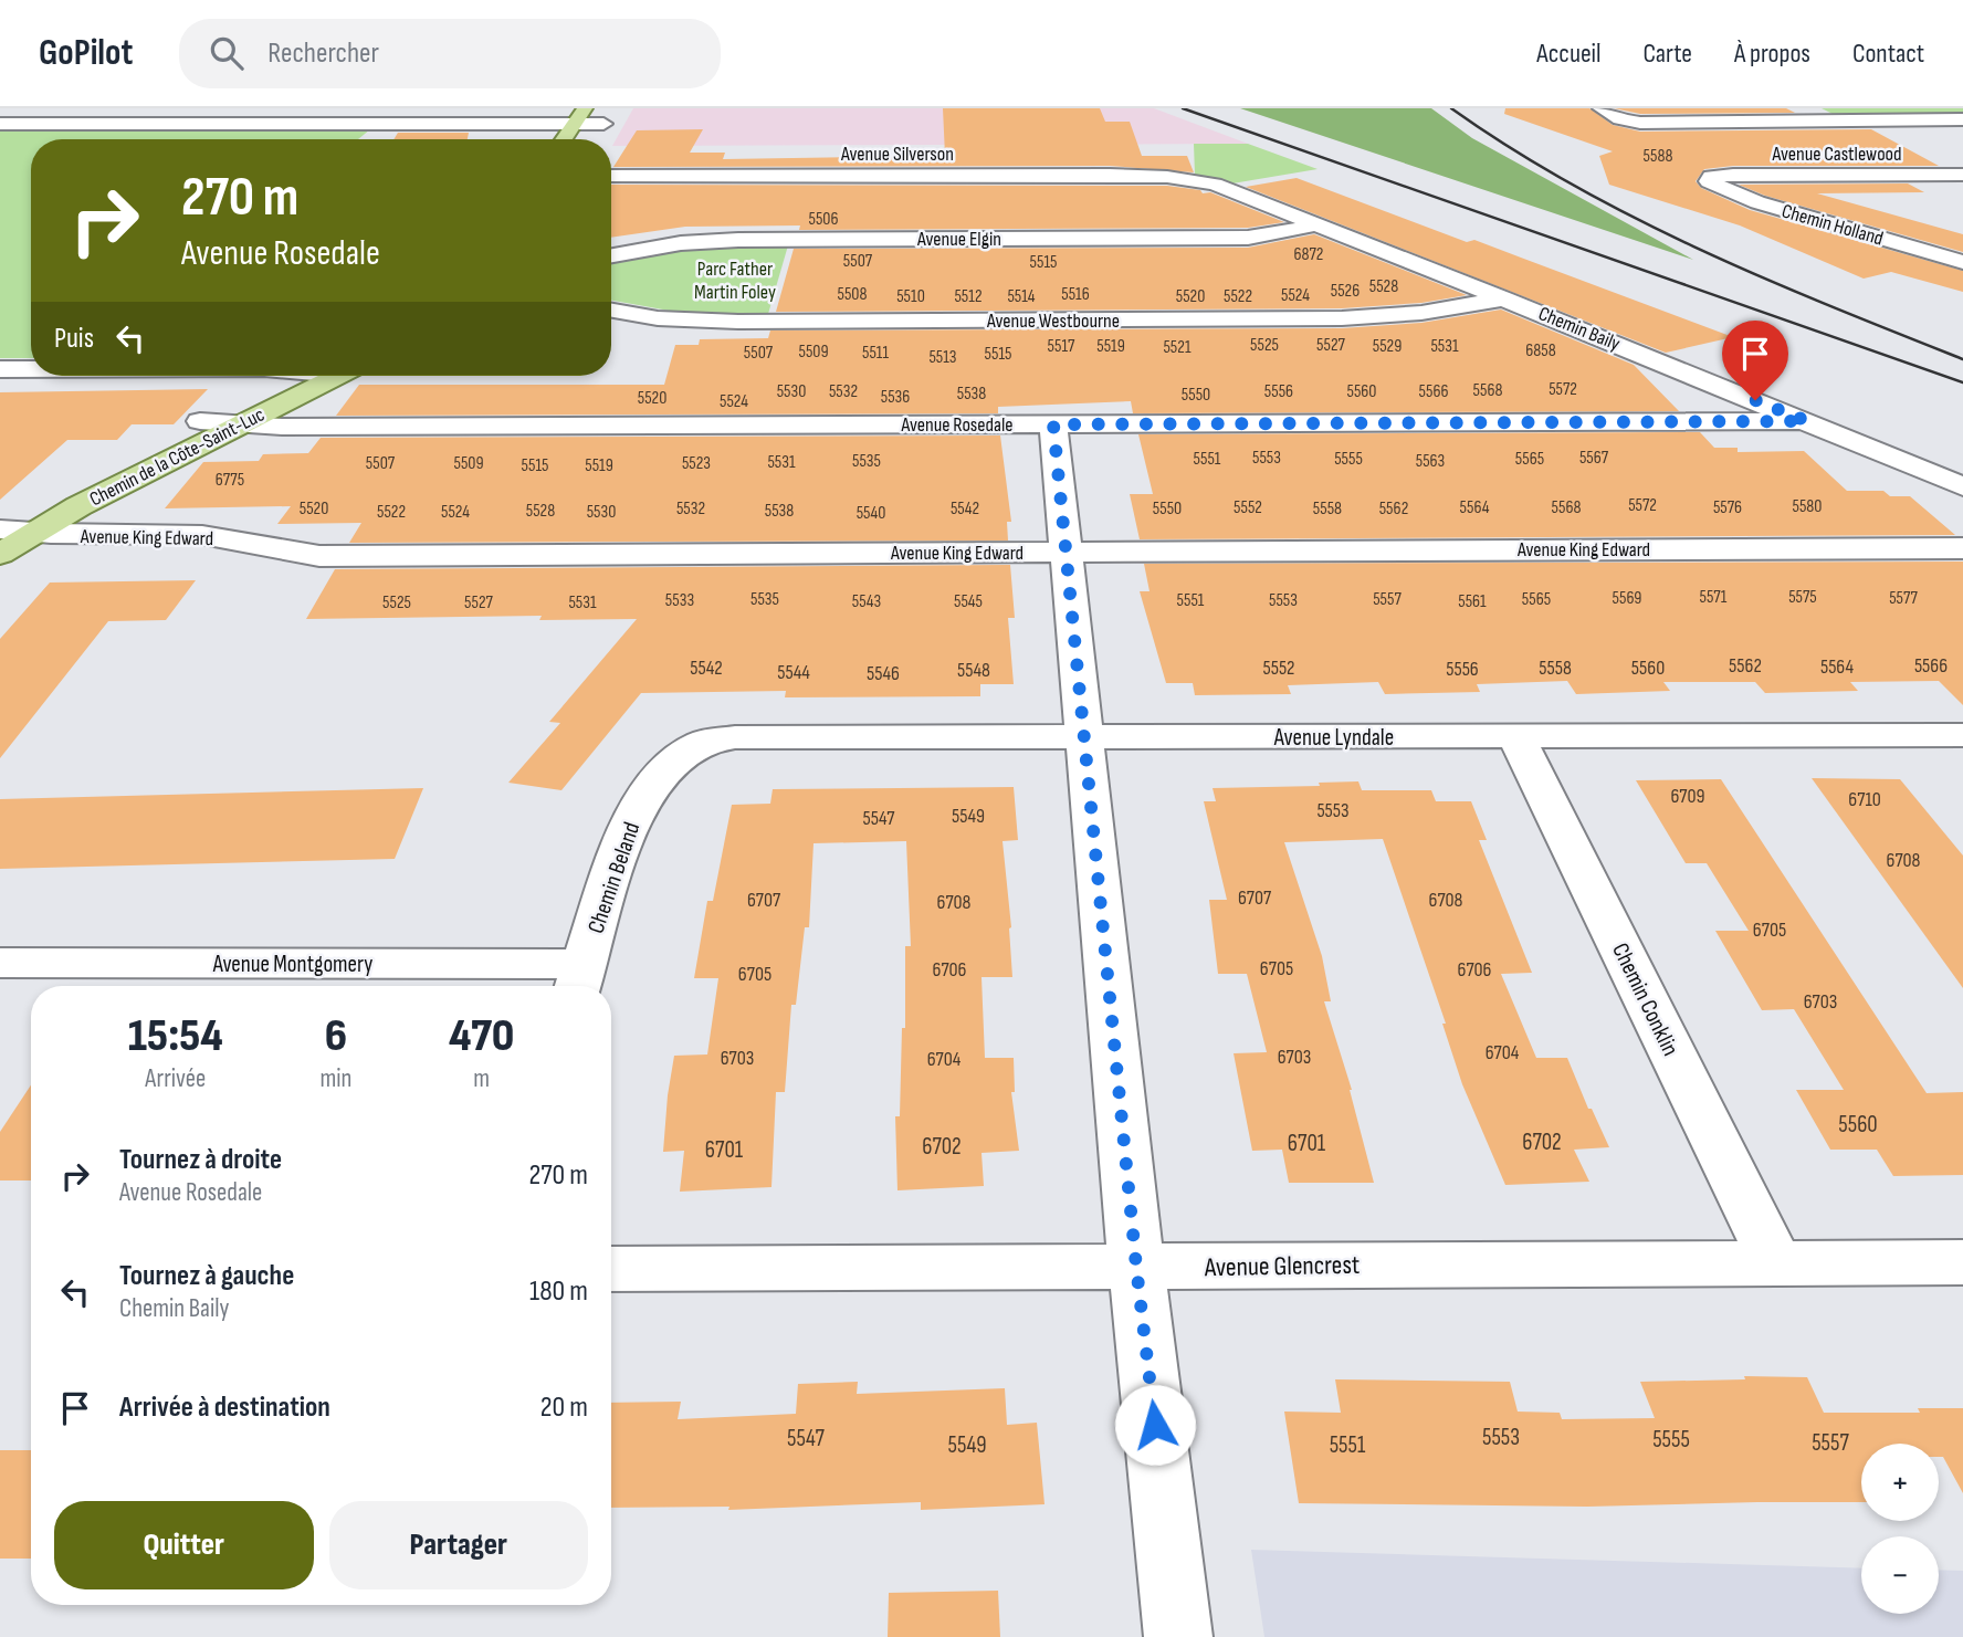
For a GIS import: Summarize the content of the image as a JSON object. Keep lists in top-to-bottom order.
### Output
{
  "streets": {
    "main road": ["Chemin de la Côte-Saint-Luc"],
    "street": [
      "Avenue Silverson",
      "Avenue Castlewood",
      "Chemin Holland",
      "Avenue Elgin",
      "Avenue Westbourne",
      "Chemin Baily",
      "Avenue Rosedale",
      "Avenue King Edward",
      "Avenue Lyndale",
      "Chemin Beland",
      "Avenue Montgomery",
      "Chemin Conklin",
      "Avenue Glencrest"
    ]
  },
  "crossings": [
    ["Avenue Silverson", "Chemin Baily"],
    ["Avenue Castlewood", "Chemin Holland"],
    ["Avenue Elgin", "Chemin Baily"],
    ["Avenue Westbourne", "Chemin Baily"],
    ["Chemin Baily", "Avenue Rosedale"],
    ["Avenue Rosedale", "Chemin de la Côte-Saint-Luc"],
    ["Chemin de la Côte-Saint-Luc", "Avenue King Edward"],
    ["Avenue Lyndale", "Chemin Beland"],
    ["Avenue Lyndale", "Chemin Conklin"],
    ["Chemin Beland", "Avenue Montgomery"],
    ["Chemin Conklin", "Avenue Glencrest"]
  ],
  "parks": ["Parc Father Martin Foley"],
  "house_numbers": [
    "5588",
    "5506",
    "6872",
    "5507",
    "5515",
    "5528",
    "5526",
    "5508",
    "5516",
    "5524",
    "5510",
    "5512",
    "5514",
    "5520",
    "5522",
    "5525",
    "5527",
    "5517",
    "5519",
    "5529",
    "5531",
    "5521",
    "6858",
    "5509",
    "5507",
    "5511",
    "5515",
    "5513",
    "5572",
    "5568",
    "5530",
    "5532",
    "5556",
    "5560",
    "5566",
    "5538",
    "5550",
    "5536",
    "5520",
    "5524",
    "5553",
    "5567",
    "5551",
    "5555",
    "5565",
    "5535",
    "5563",
    "5531",
    "5507",
    "5509",
    "5523",
    "5515",
    "5519",
    "6775",
    "5572",
    "5580",
    "5552",
    "5564",
    "5568",
    "5576",
    "5520",
    "5532",
    "5542",
    "5550",
    "5558",
    "5562",
    "5528",
    "5538",
    "5522",
    "5524",
    "5530",
    "5540",
    "5571",
    "5575",
    "5569",
    "5577",
    "5535",
    "5557",
    "5565",
    "5533",
    "5551",
    "5553",
    "5543",
    "5545",
    "5561",
    "5525",
    "5527",
    "5531",
    "5562",
    "5566",
    "5564",
    "5542",
    "5552",
    "5558",
    "5560",
    "5556",
    "5548",
    "5544",
    "5546",
    "6709",
    "6710",
    "5553",
    "5549",
    "5547",
    "6708",
    "6707",
    "6707",
    "6708",
    "6708",
    "6705",
    "6705",
    "6706",
    "6706",
    "6705",
    "6703",
    "6704",
    "6703",
    "6703",
    "6704",
    "5560",
    "6702",
    "6701",
    "6702",
    "6701",
    "5553",
    "5547",
    "5555",
    "5557",
    "5549",
    "5551"
  ],
  "page": {
    "header": "GoPilot",
    "search": "Rechercher",
    "nav": [
      "Accueil",
      "Carte",
      "À propos",
      "Contact"
    ],
    "turn": ["270 m", "Avenue Rosedale"],
    "then": "Puis",
    "eta": [
      "15:54",
      "Arrivée",
      "6",
      "min",
      "470",
      "m"
    ],
    "list": [
      {
        "name": "Tournez à droite",
        "note": "Avenue Rosedale",
        "value": "270 m"
      },
      {
        "name": "Tournez à gauche",
        "note": "Chemin Baily",
        "value": "180 m"
      },
      {
        "name": "Arrivée à destination",
        "value": "20 m"
      }
    ],
    "map_buttons": ["+", "−"],
    "buttons": ["Quitter", "Partager"]
  }
}
